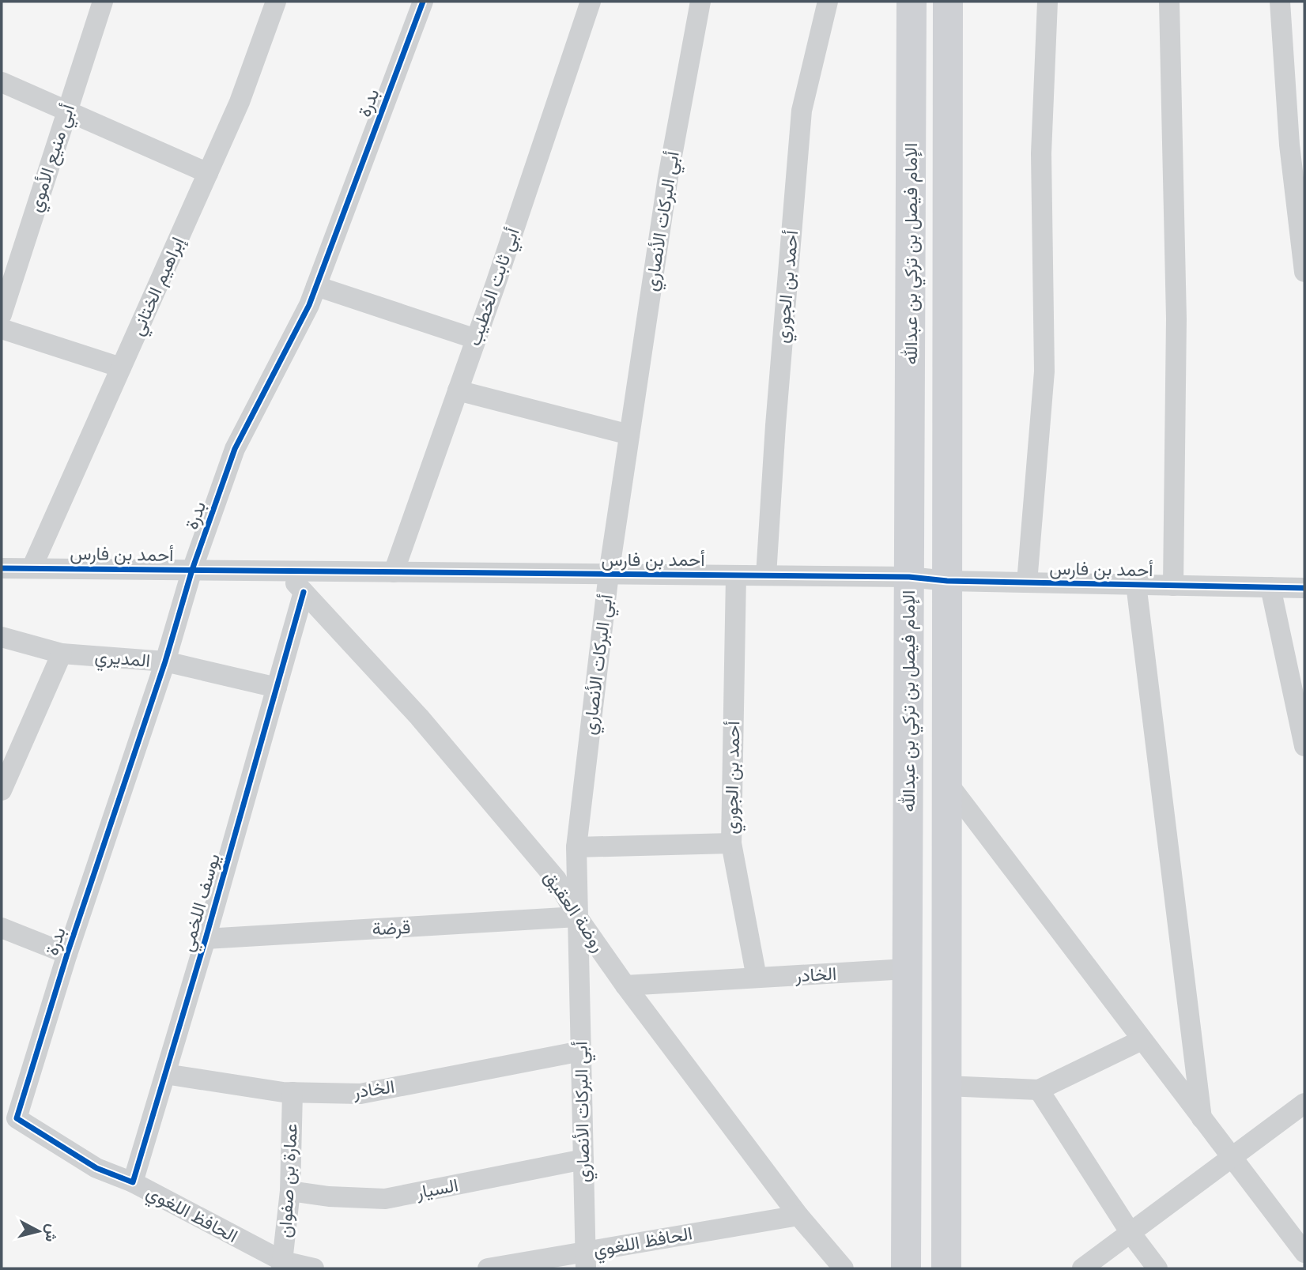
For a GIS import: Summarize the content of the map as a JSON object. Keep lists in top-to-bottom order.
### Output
{
  "streets": {
    "main road": ["الإمام فيصل بن تركي بن عبدالله"],
    "street": [
      "بدرة",
      "أبي منيع الأموي",
      "أبي البركات الأنصاري",
      "إبراهيم الختاني",
      "أبي ثابت الخطيب",
      "أحمد بن الجوري",
      "أحمد بن فارس",
      "المديري",
      "يوسف اللخمي",
      "روضة العقيق",
      "قرضة",
      "الخادر",
      "عمارة بن صفوان",
      "السيار",
      "الحافظ اللغوي"
    ]
  },
  "crossings": [
    ["بدرة", "أحمد بن فارس"],
    ["بدرة", "المديري"],
    ["بدرة", "يوسف اللخمي"],
    ["بدرة", "الحافظ اللغوي"],
    ["أبي البركات الأنصاري", "أحمد بن فارس"],
    ["أبي البركات الأنصاري", "روضة العقيق"],
    ["أبي البركات الأنصاري", "قرضة"],
    ["أبي البركات الأنصاري", "الخادر"],
    ["أبي البركات الأنصاري", "السيار"],
    ["أبي البركات الأنصاري", "الحافظ اللغوي"],
    ["الإمام فيصل بن تركي بن عبدالله", "أحمد بن فارس"],
    ["الإمام فيصل بن تركي بن عبدالله", "الخادر"],
    ["إبراهيم الختاني", "أحمد بن فارس"],
    ["أبي ثابت الخطيب", "أحمد بن فارس"],
    ["أحمد بن الجوري", "أحمد بن فارس"],
    ["أحمد بن الجوري", "الخادر"],
    ["أحمد بن فارس", "روضة العقيق"],
    ["المديري", "يوسف اللخمي"],
    ["يوسف اللخمي", "روضة العقيق"],
    ["يوسف اللخمي", "قرضة"],
    ["يوسف اللخمي", "الخادر"],
    ["يوسف اللخمي", "الحافظ اللغوي"],
    ["روضة العقيق", "قرضة"],
    ["روضة العقيق", "الخادر"],
    ["روضة العقيق", "الحافظ اللغوي"],
    ["الخادر", "عمارة بن صفوان"],
    ["عمارة بن صفوان", "السيار"],
    ["عمارة بن صفوان", "الحافظ اللغوي"]
  ],
  "north": "right"
}
